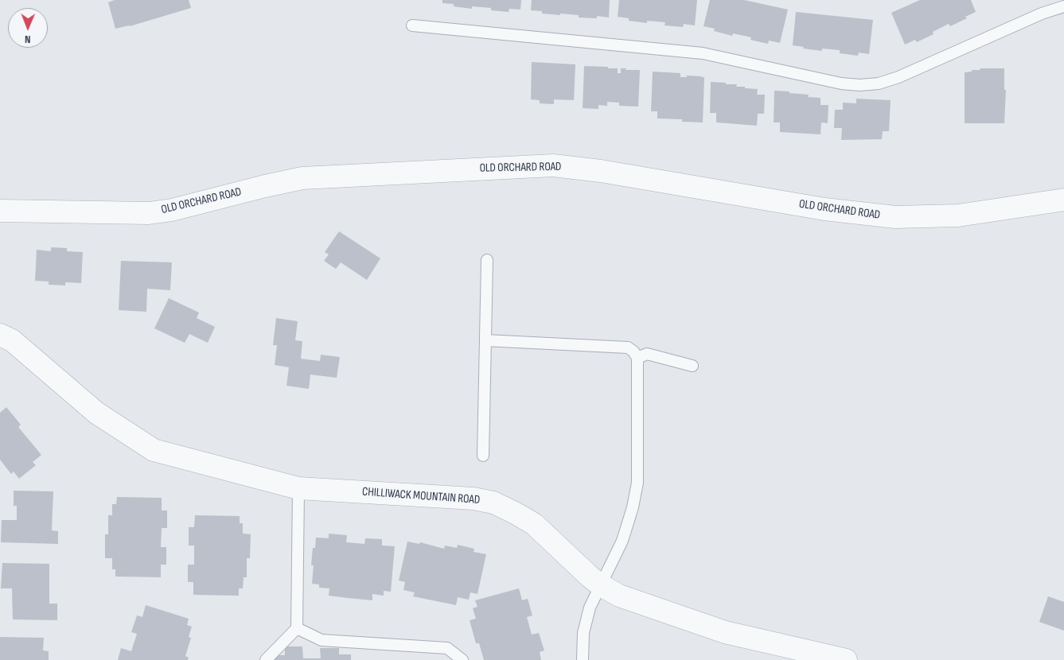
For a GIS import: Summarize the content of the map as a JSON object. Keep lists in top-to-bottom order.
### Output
{
  "streets": {
    "street": ["OLD ORCHARD ROAD", "CHILLIWACK MOUNTAIN ROAD"]
  },
  "north": "bottom"
}
